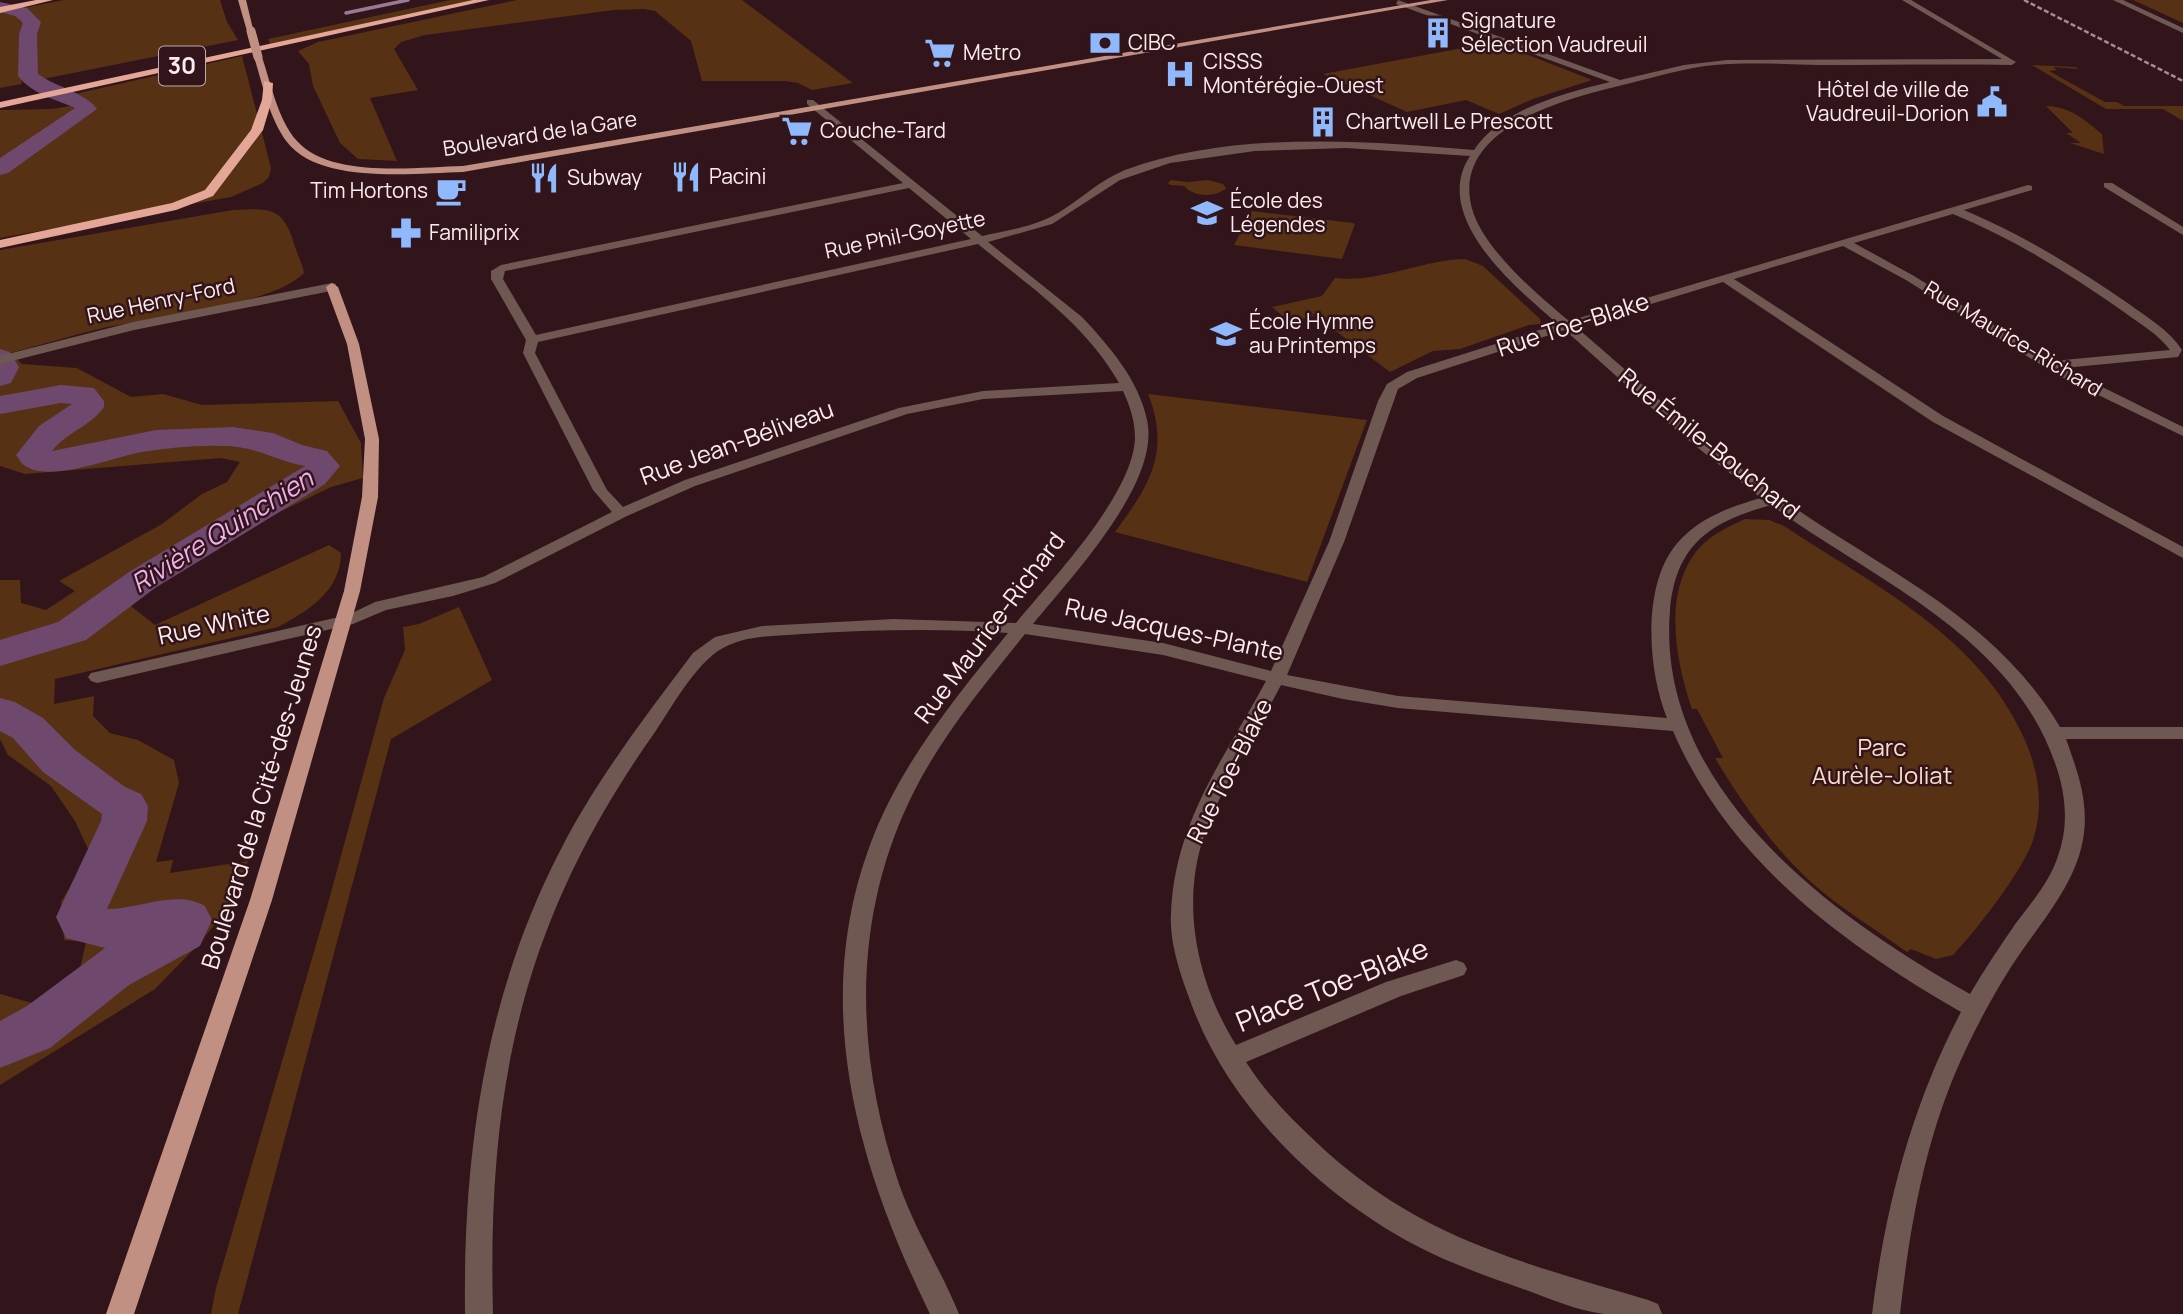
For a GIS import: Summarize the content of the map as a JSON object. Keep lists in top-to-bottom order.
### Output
{
  "streets": {
    "highway": ["30"],
    "main road": ["Boulevard de la Gare", "Boulevard de la Cité-des-Jeunes"],
    "street": [
      "Rue Phil-Goyette",
      "Rue Henry-Ford",
      "Rue Toe-Blake",
      "Rue Maurice-Richard",
      "Rue Jean-Béliveau",
      "Rue Émile-Bouchard",
      "Rue White",
      "Rue Jacques-Plante",
      "Place Toe-Blake"
    ]
  },
  "crossings": [
    ["Boulevard de la Gare", "Rue Maurice-Richard"],
    ["Rue Phil-Goyette", "Rue Maurice-Richard"],
    ["Rue Phil-Goyette", "Rue Émile-Bouchard"],
    ["Rue Henry-Ford", "Boulevard de la Cité-des-Jeunes"],
    ["Rue Toe-Blake", "Rue Maurice-Richard"],
    ["Rue Toe-Blake", "Rue Émile-Bouchard"],
    ["Rue Toe-Blake", "Rue Jacques-Plante"],
    ["Rue Toe-Blake", "Place Toe-Blake"],
    ["Rue Maurice-Richard", "Rue Jean-Béliveau"],
    ["Rue Maurice-Richard", "Rue Jacques-Plante"],
    ["Rue Jean-Béliveau", "Rue White"],
    ["Rue White", "Boulevard de la Cité-des-Jeunes"]
  ],
  "water": ["Rivière Quinchien"],
  "parks": ["Parc Aurèle-Joliat"],
  "places": {
    "building": ["Signature Sélection Vaudreuil", "Chartwell Le Prescott"],
    "bank": ["CIBC"],
    "supermarket": ["Metro", "Couche-Tard"],
    "hospital": ["CISSS Montérégie-Ouest"],
    "public building": ["Hôtel de ville de Vaudreuil-Dorion"],
    "restaurant": ["Pacini", "Subway"],
    "cafe": ["Tim Hortons"],
    "school or university": ["École des Légendes", "École Hymne au Printemps"],
    "pharmacy": ["Familiprix"]
  }
}
